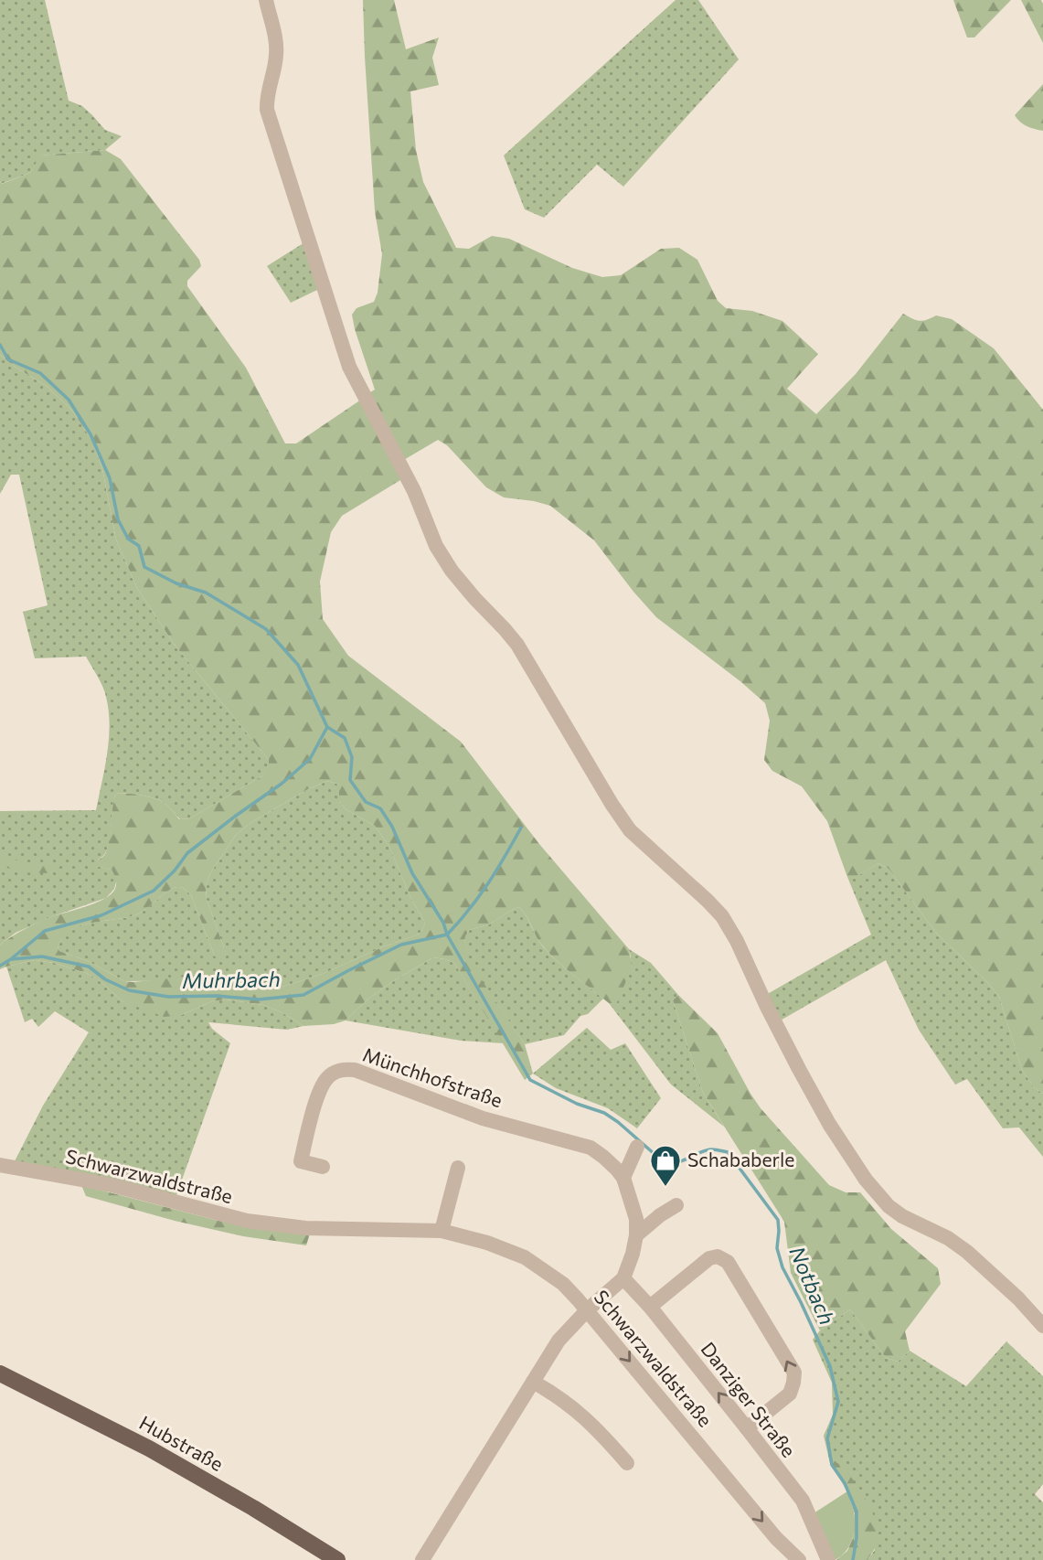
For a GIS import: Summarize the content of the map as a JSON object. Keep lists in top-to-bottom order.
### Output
{
  "streets": {
    "main road": ["Hubstraße"],
    "street": ["Münchhofstraße", "Schwarzwaldstraße", "Danziger Straße"]
  },
  "crossings": [
    ["Münchhofstraße", "Danziger Straße"]
  ],
  "water": ["Muhrbach", "Notbach"],
  "places": {
    "shop": ["Schababerle"]
  }
}
